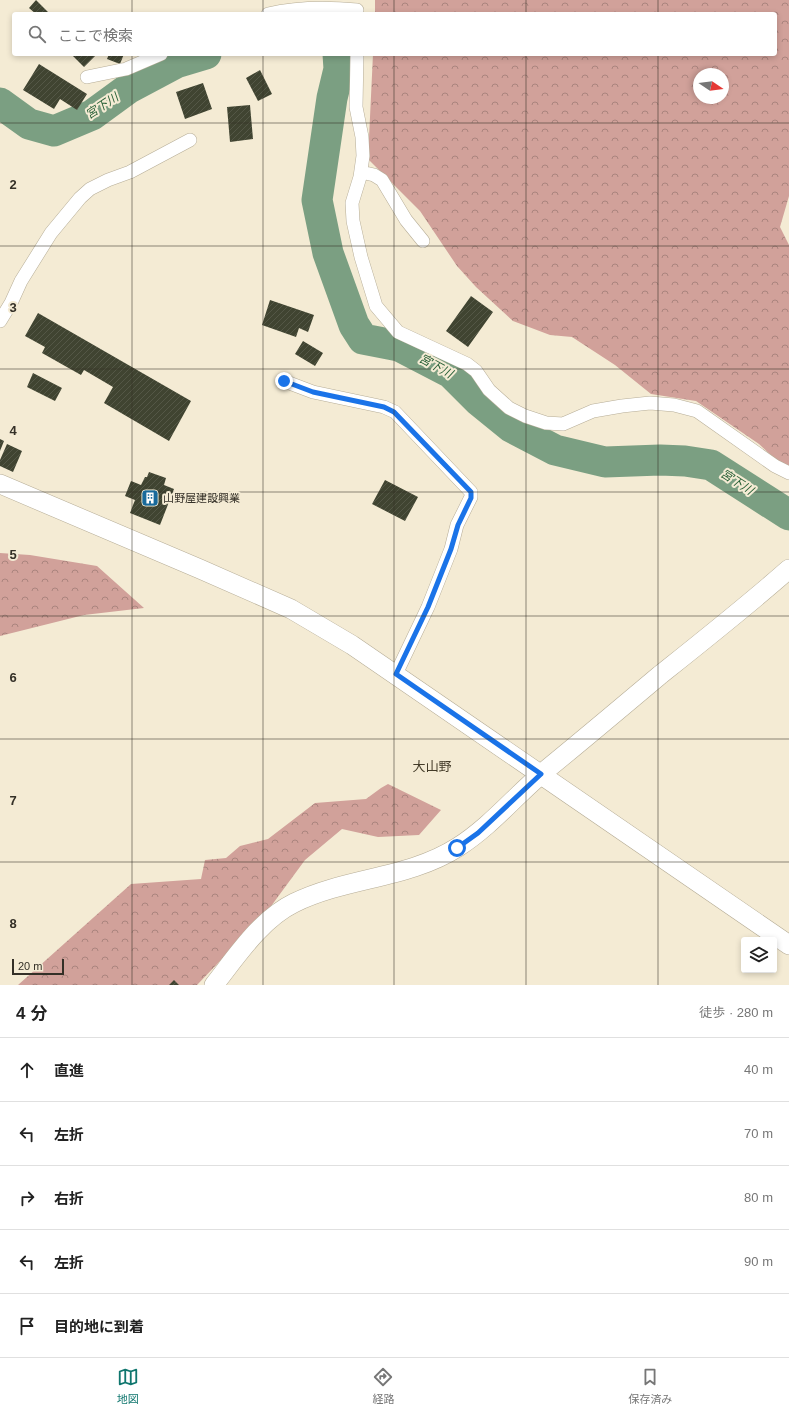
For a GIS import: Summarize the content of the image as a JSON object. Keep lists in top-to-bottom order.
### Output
{
  "districts": ["大山野"],
  "water": ["宮下川"],
  "places": {
    "building": ["山野屋建設興業"]
  },
  "scale_bar": "20 m",
  "north": "right",
  "page": {
    "search": "ここで検索",
    "scale": "20 m",
    "heading": ["4 分", "徒歩 · 280 m"],
    "list": [
      ["直進", "40 m"],
      ["左折", "70 m"],
      ["右折", "80 m"],
      ["左折", "90 m"],
      "目的地に到着"
    ],
    "nav": ["地図", "経路", "保存済み"]
  },
  "grid": {
    "rows": [
      "2",
      "3",
      "4",
      "5",
      "6",
      "7",
      "8"
    ]
  }
}
